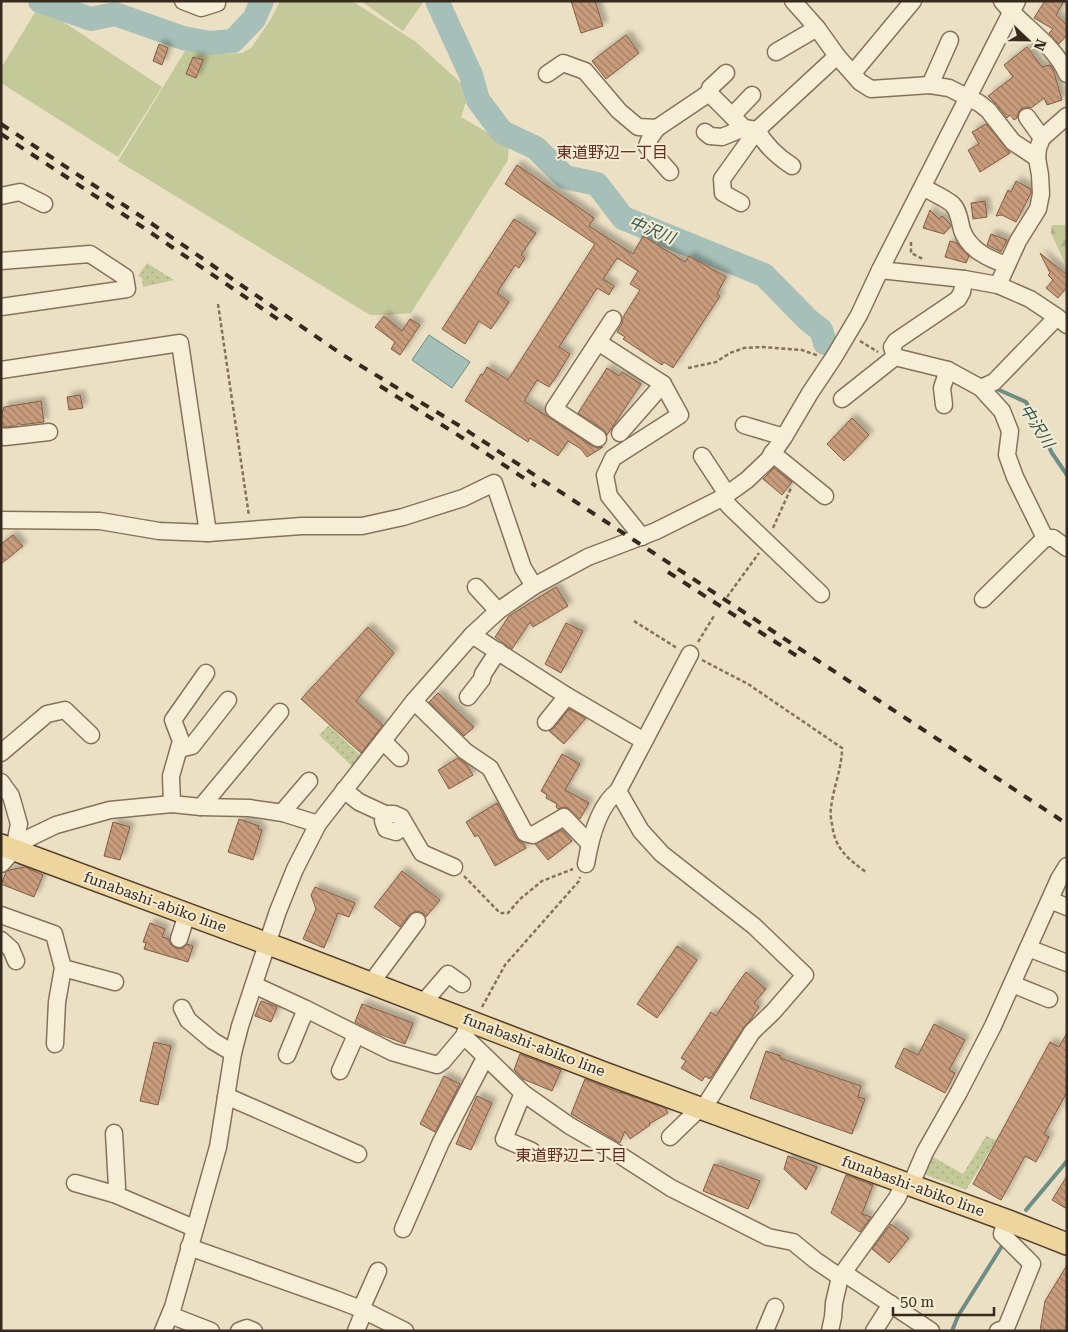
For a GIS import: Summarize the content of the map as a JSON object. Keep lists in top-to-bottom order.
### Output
{
  "streets": {
    "main road": ["funabashi-abiko line"]
  },
  "districts": ["東道野辺一丁目", "東道野辺二丁目"],
  "water": ["中沢川"],
  "scale_bar": "50 m",
  "north": "right"
}
